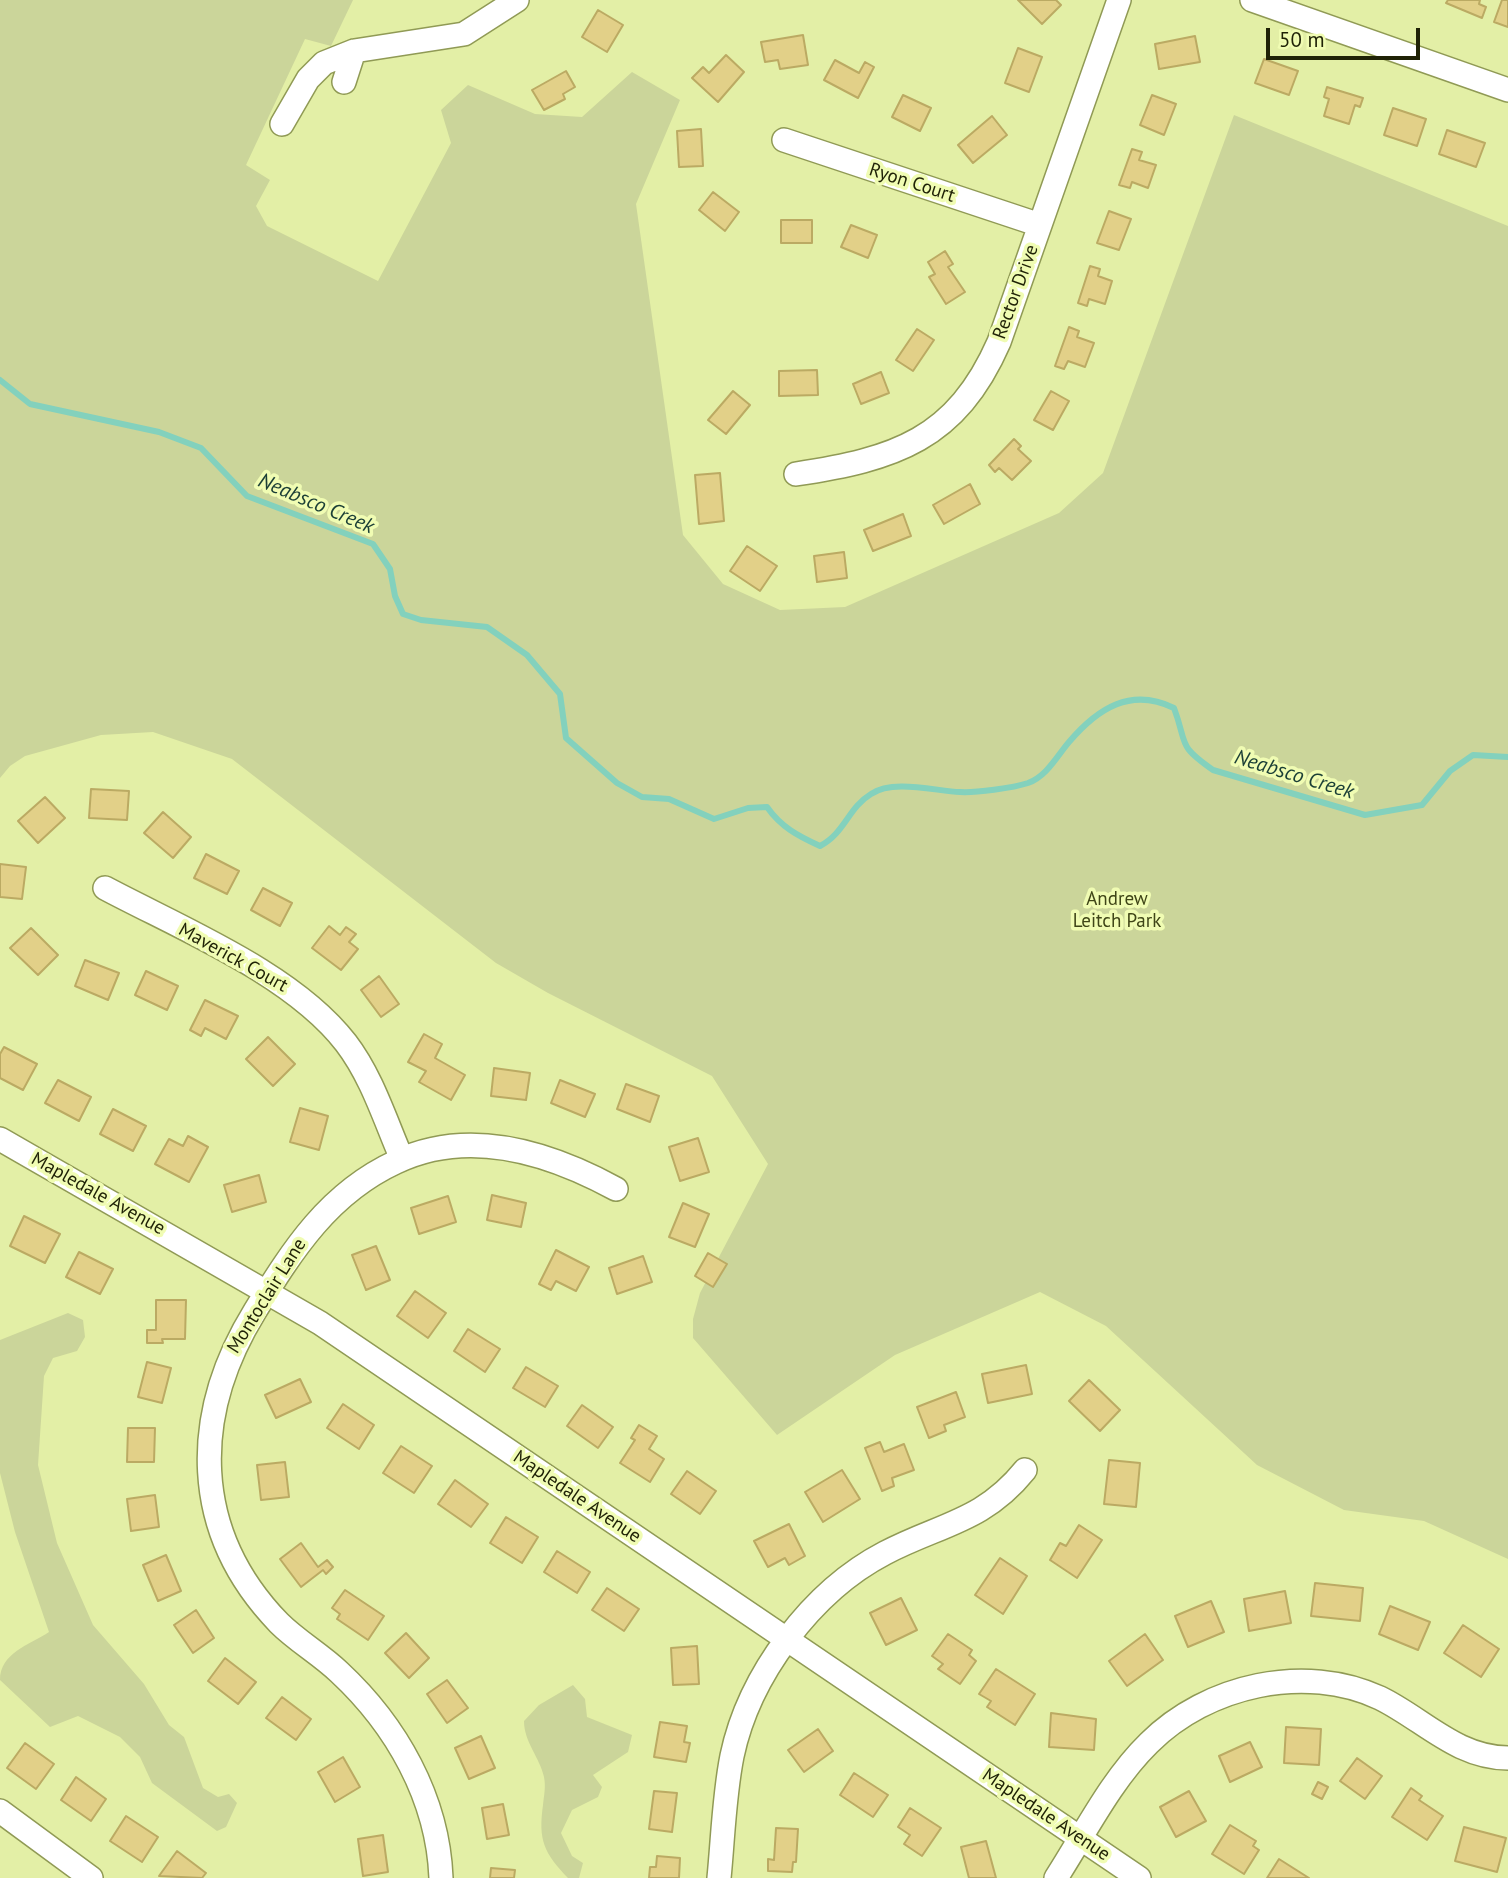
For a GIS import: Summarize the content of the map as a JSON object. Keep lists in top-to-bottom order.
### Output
{
  "streets": {
    "street": [
      "Ryon Court",
      "Rector Drive",
      "Maverick Court",
      "Mapledale Avenue",
      "Montoclair Lane"
    ]
  },
  "crossings": [
    ["Ryon Court", "Rector Drive"],
    ["Maverick Court", "Montoclair Lane"],
    ["Mapledale Avenue", "Montoclair Lane"]
  ],
  "water": ["Neabsco Creek"],
  "parks": ["Andrew Leitch Park"],
  "scale_bar": "50 m"
}
